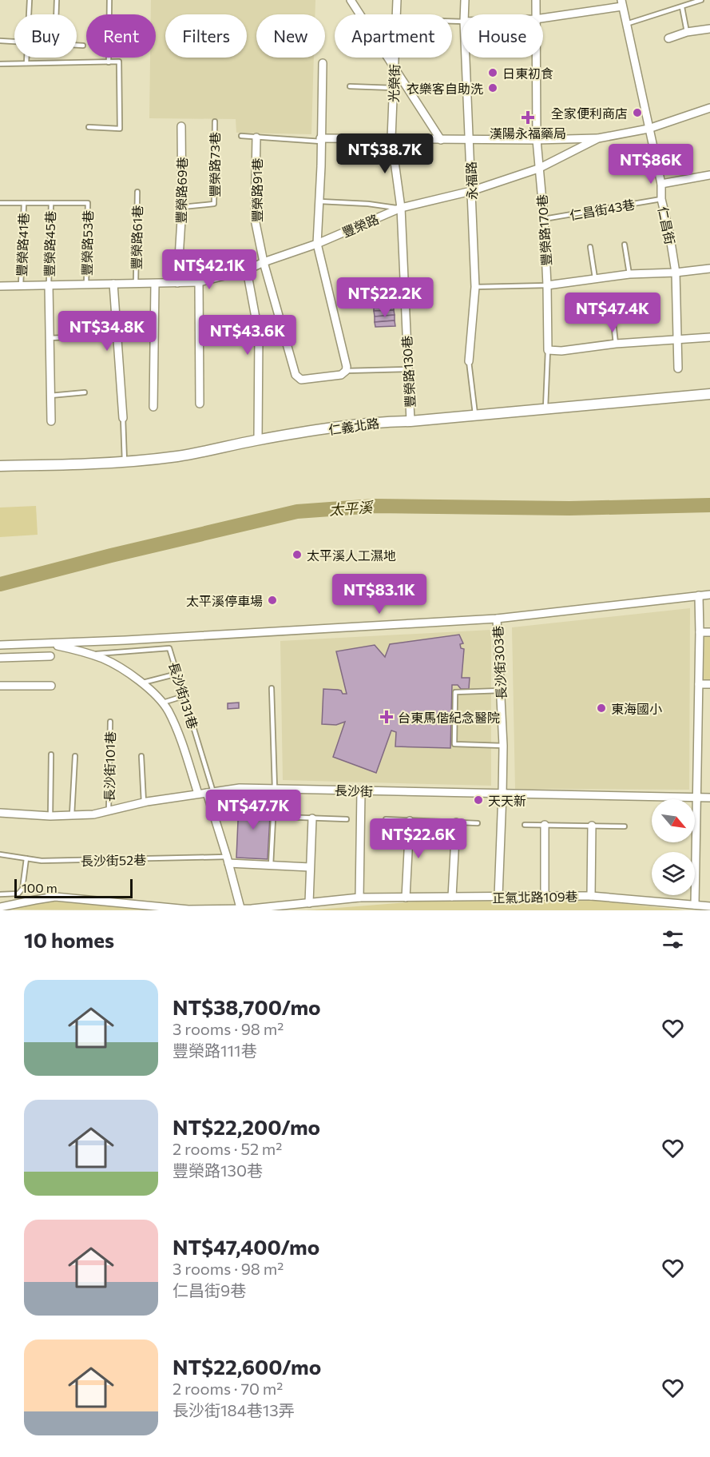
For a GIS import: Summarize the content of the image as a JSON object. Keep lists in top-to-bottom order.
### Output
{
  "streets": {
    "street": [
      "光榮街",
      "永福路",
      "豐榮路69巷",
      "豐榮路91巷",
      "豐榮路",
      "仁昌街",
      "豐榮路170巷",
      "豐榮路130巷",
      "仁義北路",
      "長沙街303巷",
      "長沙街",
      "正氣北路109巷"
    ],
    "lane": [
      "豐榮路73巷",
      "仁昌街43巷",
      "豐榮路61巷",
      "豐榮路53巷",
      "豐榮路45巷",
      "豐榮路41巷",
      "長沙街131巷",
      "長沙街101巷",
      "長沙街52巷"
    ]
  },
  "crossings": [
    ["光榮街", "豐榮路"],
    ["光榮街", "豐榮路130巷"],
    ["豐榮路73巷", "豐榮路69巷"],
    ["永福路", "豐榮路"],
    ["豐榮路69巷", "豐榮路"],
    ["豐榮路91巷", "豐榮路"],
    ["仁昌街43巷", "仁昌街"],
    ["仁昌街43巷", "豐榮路170巷"],
    ["豐榮路", "仁昌街"],
    ["豐榮路", "豐榮路170巷"],
    ["豐榮路", "豐榮路61巷"],
    ["豐榮路", "豐榮路53巷"],
    ["豐榮路", "豐榮路45巷"],
    ["豐榮路", "豐榮路41巷"],
    ["豐榮路", "豐榮路130巷"],
    ["豐榮路53巷", "豐榮路45巷"],
    ["豐榮路130巷", "仁義北路"],
    ["長沙街303巷", "長沙街"],
    ["長沙街303巷", "正氣北路109巷"],
    ["長沙街131巷", "長沙街"],
    ["長沙街101巷", "長沙街"]
  ],
  "water": ["太平溪"],
  "places": {
    "other": [
      "日東初食",
      "衣樂客自助洗",
      "全家便利商店",
      "太平溪人工濕地",
      "太平溪停車場",
      "東海國小",
      "天天新"
    ],
    "health": ["漢陽永福藥局", "台東馬偕紀念醫院"]
  },
  "scale_bar": "100 m",
  "north": "bottom right",
  "page": {
    "chip": [
      "Buy",
      "Rent",
      "Filters",
      "New",
      "Apartment",
      "House"
    ],
    "price": [
      "NT$38.7K",
      "NT$86K",
      "NT$42.1K",
      "NT$22.2K",
      "NT$47.4K",
      "NT$34.8K",
      "NT$43.6K",
      "NT$83.1K",
      "NT$47.7K",
      "NT$22.6K"
    ],
    "scale": "100 m",
    "heading": "10 homes",
    "list": [
      {
        "name": "NT$38,700/mo",
        "note": "3 rooms · 98 m² · 豐榮路111巷"
      },
      {
        "name": "NT$22,200/mo",
        "note": "2 rooms · 52 m² · 豐榮路130巷"
      },
      {
        "name": "NT$47,400/mo",
        "note": "3 rooms · 98 m² · 仁昌街9巷"
      },
      {
        "name": "NT$22,600/mo",
        "note": "2 rooms · 70 m² · 長沙街184巷13弄"
      }
    ]
  }
}
